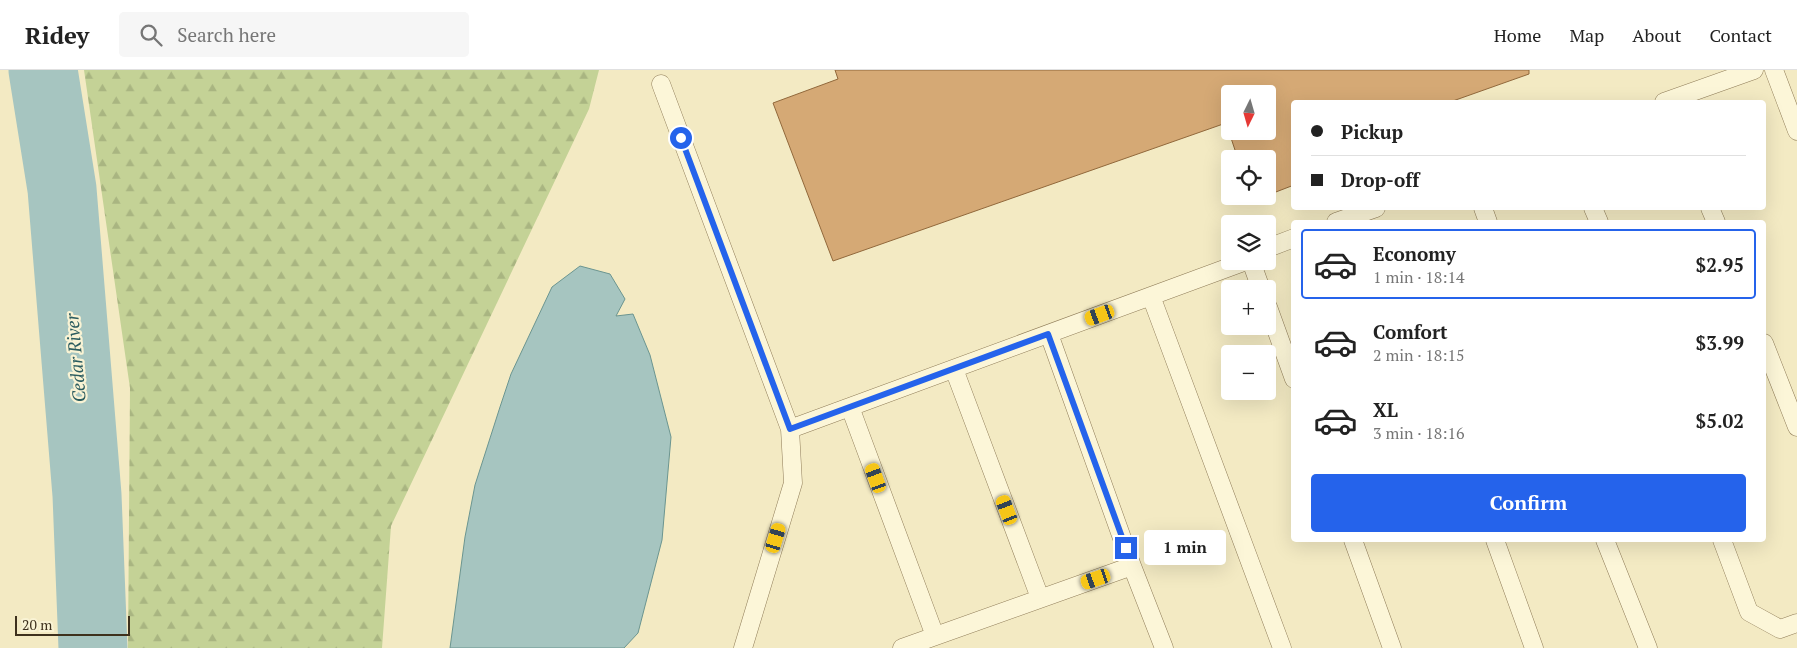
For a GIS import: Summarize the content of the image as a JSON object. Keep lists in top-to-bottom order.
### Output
{
  "water": ["Cedar River"],
  "scale_bar": "20 m",
  "north": "bottom",
  "page": {
    "header": "Ridey",
    "search": "Search here",
    "nav": [
      "Home",
      "Map",
      "About",
      "Contact"
    ],
    "map_buttons": ["+", "−"],
    "banner": ["Pickup", "Drop-off"],
    "list": [
      {
        "name": "Economy",
        "note": "1 min · 18:14",
        "value": "$2.95"
      },
      {
        "name": "Comfort",
        "note": "2 min · 18:15",
        "value": "$3.99"
      },
      {
        "name": "XL",
        "note": "3 min · 18:16",
        "value": "$5.02"
      }
    ],
    "buttons": "Confirm",
    "bubble": "1 min",
    "scale": "20 m"
  }
}
